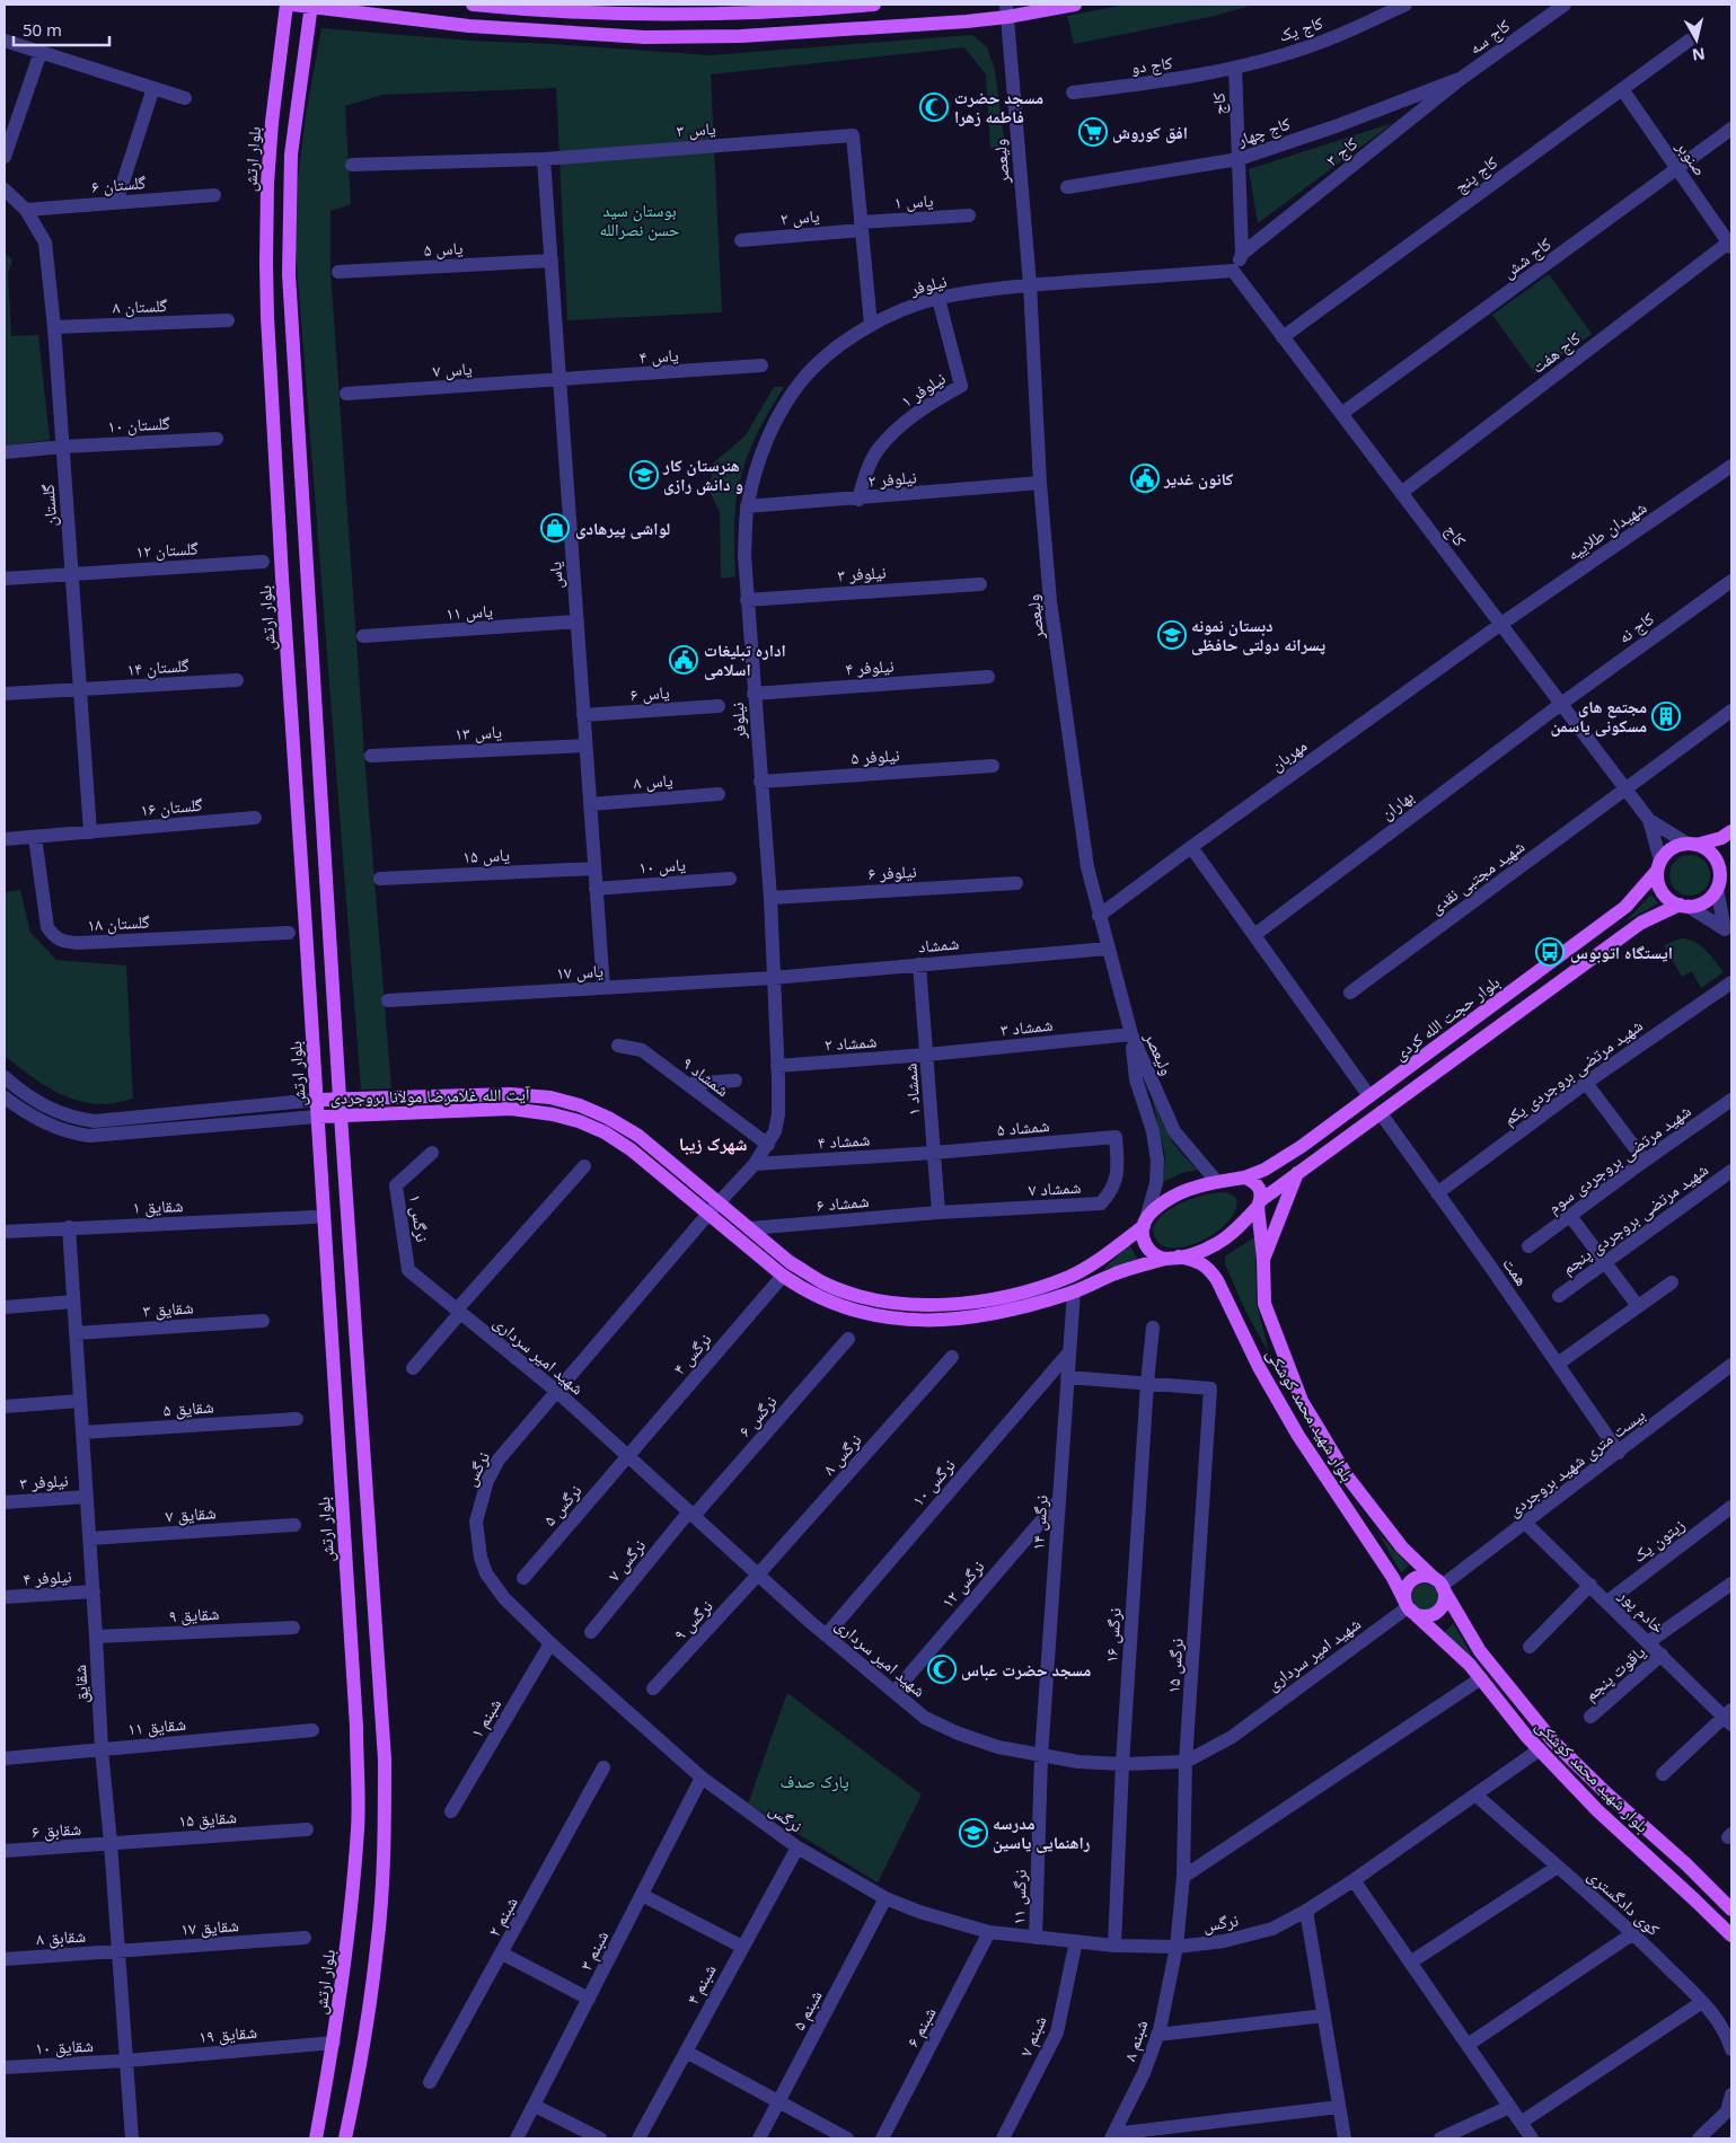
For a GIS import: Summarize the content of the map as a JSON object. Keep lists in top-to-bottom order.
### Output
{
  "streets": {
    "main road": [
      "بلوار ارتش",
      "بلوار حجت الله کردی",
      "آیت الله غلامرضا مولانا بروجردی",
      "بلوار شهید محمد کوشکی"
    ],
    "street": [
      "کاج یک",
      "کاج سه",
      "کاج دو",
      "کاج",
      "یاس ۳",
      "کاج چهار",
      "کاج ۳",
      "صنوبر",
      "ولیعصر",
      "کاج پنج",
      "گلستان ۶",
      "یاس ۱",
      "یاس ۲",
      "یاس ۵",
      "کاج شش",
      "نیلوفر",
      "گلستان ۸",
      "کاج هفت",
      "یاس ۴",
      "یاس ۷",
      "نیلوفر ۱",
      "گلستان ۱۰",
      "نیلوفر ۲",
      "گلستان",
      "شهیدان طلاییه",
      "گلستان ۱۲",
      "نیلوفر ۳",
      "یاس",
      "یاس ۱۱",
      "کاج نه",
      "گلستان ۱۴",
      "نیلوفر ۴",
      "یاس ۶",
      "یاس ۱۳",
      "مهربان",
      "نیلوفر ۵",
      "یاس ۸",
      "بهاران",
      "گلستان ۱۶",
      "یاس ۱۵",
      "یاس ۱۰",
      "نیلوفر ۶",
      "شهید مجتبی نقدی",
      "گلستان ۱۸",
      "شمشاد",
      "یاس ۱۷",
      "شمشاد ۳",
      "شمشاد ۲",
      "شهید مرتضی بروجردی یکم",
      "شمشاد ۹",
      "شمشاد ۱",
      "شمشاد ۵",
      "شمشاد ۴",
      "شهید مرتضی بروجردی سوم",
      "شمشاد ۷",
      "شمشاد ۶",
      "شقایق ۱",
      "نرگس ۱",
      "شهید مرتضی بروجردی پنجم",
      "همت",
      "شقایق ۳",
      "نرگس ۴",
      "شهید امیر سرداری",
      "شقایق ۵",
      "نرگس ۶",
      "نرگس ۸",
      "بیست متری شهید بروجردی",
      "نرگس",
      "نرگس ۱۰",
      "نرگس ۵",
      "شقایق ۷",
      "نرگس ۱۴",
      "زیتون یک",
      "نرگس ۷",
      "نرگس ۱۲",
      "خادم پور",
      "شقایق ۹",
      "نرگس ۹",
      "نرگس ۱۶",
      "نرگس ۱۵",
      "یاقوت پنجم",
      "شقایق",
      "شبنم ۱",
      "شقایق ۱۱",
      "شقایق ۱۵",
      "شقابق ۶",
      "نرگس ۱۱",
      "کوی دادگستری",
      "شبنم ۲",
      "شقایق ۱۷",
      "شقابق ۸",
      "شبنم ۳",
      "شبنم ۴",
      "شبنم ۵",
      "شبنم ۶",
      "شقایق ۱۹",
      "شبنم ۷",
      "شبنم ۸",
      "شقایق ۱۰"
    ]
  },
  "crossings": [
    ["کاج یک", "کاج دو"],
    ["کاج یک", "کاج"],
    ["کاج سه", "کاج چهار"],
    ["کاج سه", "کاج ۳"],
    ["کاج دو", "کاج"],
    ["کاج", "کاج چهار"],
    ["کاج", "کاج ۳"],
    ["کاج", "کاج پنج"],
    ["کاج", "کاج شش"],
    ["کاج", "کاج هفت"],
    ["کاج", "شهیدان طلاییه"],
    ["کاج", "کاج نه"],
    ["کاج", "مهربان"],
    ["کاج", "بهاران"],
    ["کاج", "شهید مجتبی نقدی"],
    ["کاج", "بلوار حجت الله کردی"],
    ["یاس ۳", "یاس ۱"],
    ["یاس ۳", "یاس ۲"],
    ["یاس ۳", "نیلوفر"],
    ["یاس ۳", "یاس"],
    ["کاج چهار", "کاج ۳"],
    ["صنوبر", "کاج پنج"],
    ["صنوبر", "کاج شش"],
    ["صنوبر", "کاج هفت"],
    ["بلوار ارتش", "آیت الله غلامرضا مولانا بروجردی"],
    ["بلوار ارتش", "شقایق ۱۹"],
    ["ولیعصر", "نیلوفر"],
    ["ولیعصر", "نیلوفر ۲"],
    ["ولیعصر", "مهربان"],
    ["ولیعصر", "شمشاد"],
    ["ولیعصر", "شمشاد ۳"],
    ["گلستان ۶", "گلستان"],
    ["یاس ۱", "یاس ۲"],
    ["یاس ۵", "یاس"],
    ["نیلوفر", "نیلوفر ۱"],
    ["نیلوفر", "نیلوفر ۲"],
    ["نیلوفر", "نیلوفر ۳"],
    ["نیلوفر", "نیلوفر ۴"],
    ["نیلوفر", "نیلوفر ۵"],
    ["نیلوفر", "نیلوفر ۶"],
    ["نیلوفر", "شمشاد"],
    ["نیلوفر", "یاس ۱۷"],
    ["نیلوفر", "شمشاد ۲"],
    ["نیلوفر", "شمشاد ۹"],
    ["نیلوفر", "آیت الله غلامرضا مولانا بروجردی"],
    ["نیلوفر", "شمشاد ۴"],
    ["نیلوفر", "نرگس"],
    ["گلستان ۸", "گلستان"],
    ["یاس ۴", "یاس ۷"],
    ["یاس ۴", "یاس"],
    ["یاس ۷", "یاس"],
    ["نیلوفر ۱", "نیلوفر ۲"],
    ["گلستان ۱۰", "گلستان"],
    ["گلستان", "گلستان ۱۲"],
    ["گلستان", "گلستان ۱۴"],
    ["گلستان", "گلستان ۱۶"],
    ["شهیدان طلاییه", "مهربان"],
    ["نیلوفر ۳", "شقایق"],
    ["یاس", "یاس ۱۱"],
    ["یاس", "یاس ۶"],
    ["یاس", "یاس ۱۳"],
    ["یاس", "یاس ۸"],
    ["یاس", "یاس ۱۵"],
    ["یاس", "یاس ۱۰"],
    ["یاس", "یاس ۱۷"],
    ["کاج نه", "بهاران"],
    ["نیلوفر ۴", "شقایق"],
    ["گلستان ۱۶", "گلستان ۱۸"],
    ["شمشاد", "یاس ۱۷"],
    ["شمشاد", "شمشاد ۱"],
    ["شمشاد ۳", "شمشاد ۲"],
    ["شمشاد ۳", "شمشاد ۱"],
    ["شمشاد ۲", "شمشاد ۱"],
    ["شهید مرتضی بروجردی یکم", "همت"],
    ["شمشاد ۱", "شمشاد ۵"],
    ["شمشاد ۱", "شمشاد ۴"],
    ["شمشاد ۱", "شمشاد ۷"],
    ["شمشاد ۱", "شمشاد ۶"],
    ["آیت الله غلامرضا مولانا بروجردی", "شمشاد ۶"],
    ["آیت الله غلامرضا مولانا بروجردی", "نرگس ۴"],
    ["آیت الله غلامرضا مولانا بروجردی", "بلوار شهید محمد کوشکی"],
    ["آیت الله غلامرضا مولانا بروجردی", "نرگس"],
    ["آیت الله غلامرضا مولانا بروجردی", "نرگس ۱۴"],
    ["شمشاد ۵", "شمشاد ۴"],
    ["شمشاد ۵", "شمشاد ۷"],
    ["شمشاد ۷", "شمشاد ۶"],
    ["شقایق ۱", "شقایق"],
    ["نرگس ۱", "شهید امیر سرداری"],
    ["همت", "بیست متری شهید بروجردی"],
    ["شقایق ۳", "شقایق"],
    ["نرگس ۴", "شهید امیر سرداری"],
    ["نرگس ۴", "نرگس ۵"],
    ["شهید امیر سرداری", "بلوار شهید محمد کوشکی"],
    ["شهید امیر سرداری", "نرگس ۶"],
    ["شهید امیر سرداری", "نرگس ۸"],
    ["شهید امیر سرداری", "بیست متری شهید بروجردی"],
    ["شهید امیر سرداری", "نرگس"],
    ["شهید امیر سرداری", "نرگس ۱۰"],
    ["شهید امیر سرداری", "نرگس ۵"],
    ["شهید امیر سرداری", "نرگس ۱۴"],
    ["شهید امیر سرداری", "نرگس ۷"],
    ["شهید امیر سرداری", "نرگس ۱۲"],
    ["شهید امیر سرداری", "نرگس ۹"],
    ["شهید امیر سرداری", "نرگس ۱۶"],
    ["شهید امیر سرداری", "نرگس ۱۵"],
    ["شهید امیر سرداری", "نرگس ۱۱"],
    ["شقایق ۵", "شقایق"],
    ["بلوار شهید محمد کوشکی", "بیست متری شهید بروجردی"],
    ["بلوار شهید محمد کوشکی", "نرگس"],
    ["نرگس ۶", "نرگس ۷"],
    ["نرگس ۸", "نرگس ۹"],
    ["بیست متری شهید بروجردی", "خادم پور"],
    ["نرگس", "نرگس ۱۶"],
    ["نرگس", "نرگس ۱۵"],
    ["نرگس", "شبنم ۱"],
    ["نرگس", "نرگس ۱۱"],
    ["نرگس", "کوی دادگستری"],
    ["نرگس", "شبنم ۳"],
    ["نرگس", "شبنم ۴"],
    ["نرگس", "شبنم ۵"],
    ["نرگس", "شبنم ۶"],
    ["نرگس", "شبنم ۷"],
    ["نرگس", "شبنم ۸"],
    ["نرگس ۱۰", "نرگس ۱۴"],
    ["شقایق ۷", "شقایق"],
    ["نرگس ۱۴", "نرگس ۱۲"],
    ["نرگس ۱۴", "نرگس ۱۱"],
    ["زیتون یک", "خادم پور"],
    ["خادم پور", "یاقوت پنجم"],
    ["شقایق ۹", "شقایق"],
    ["نرگس ۱۶", "نرگس ۱۵"],
    ["نرگس ۱۵", "شبنم ۸"],
    ["شقایق", "شقایق ۱۱"],
    ["شقایق", "شقایق ۱۵"],
    ["شقایق", "شقابق ۶"],
    ["شقایق", "شقایق ۱۷"],
    ["شقایق", "شقابق ۸"],
    ["شقایق", "شقایق ۱۹"],
    ["شقایق", "شقایق ۱۰"],
    ["شقایق ۱۵", "شقابق ۶"],
    ["شقایق ۱۷", "شقابق ۸"],
    ["شقایق ۱۹", "شقایق ۱۰"]
  ],
  "districts": ["شهرک زیبا"],
  "parks": ["بوستان سید حسن نصرالله", "پارک صدف"],
  "places": {
    "mosque": ["مسجد حضرت فاطمه زهرا", "مسجد حضرت عباس"],
    "supermarket": ["افق کوروش"],
    "school or university": ["هنرستان کار و دانش رازی", "دبستان نمونه پسرانه دولتی حافظی", "مدرسه راهنمایی یاسین"],
    "public building": ["کانون غدیر", "اداره تبلیغات اسلامی"],
    "shop": ["لواشی پیرهادی"],
    "building": ["مجتمع های مسکونی یاسمن"],
    "bus stop": ["ایستگاه اتوبوس"]
  },
  "scale_bar": "50 m",
  "north": "bottom"
}
